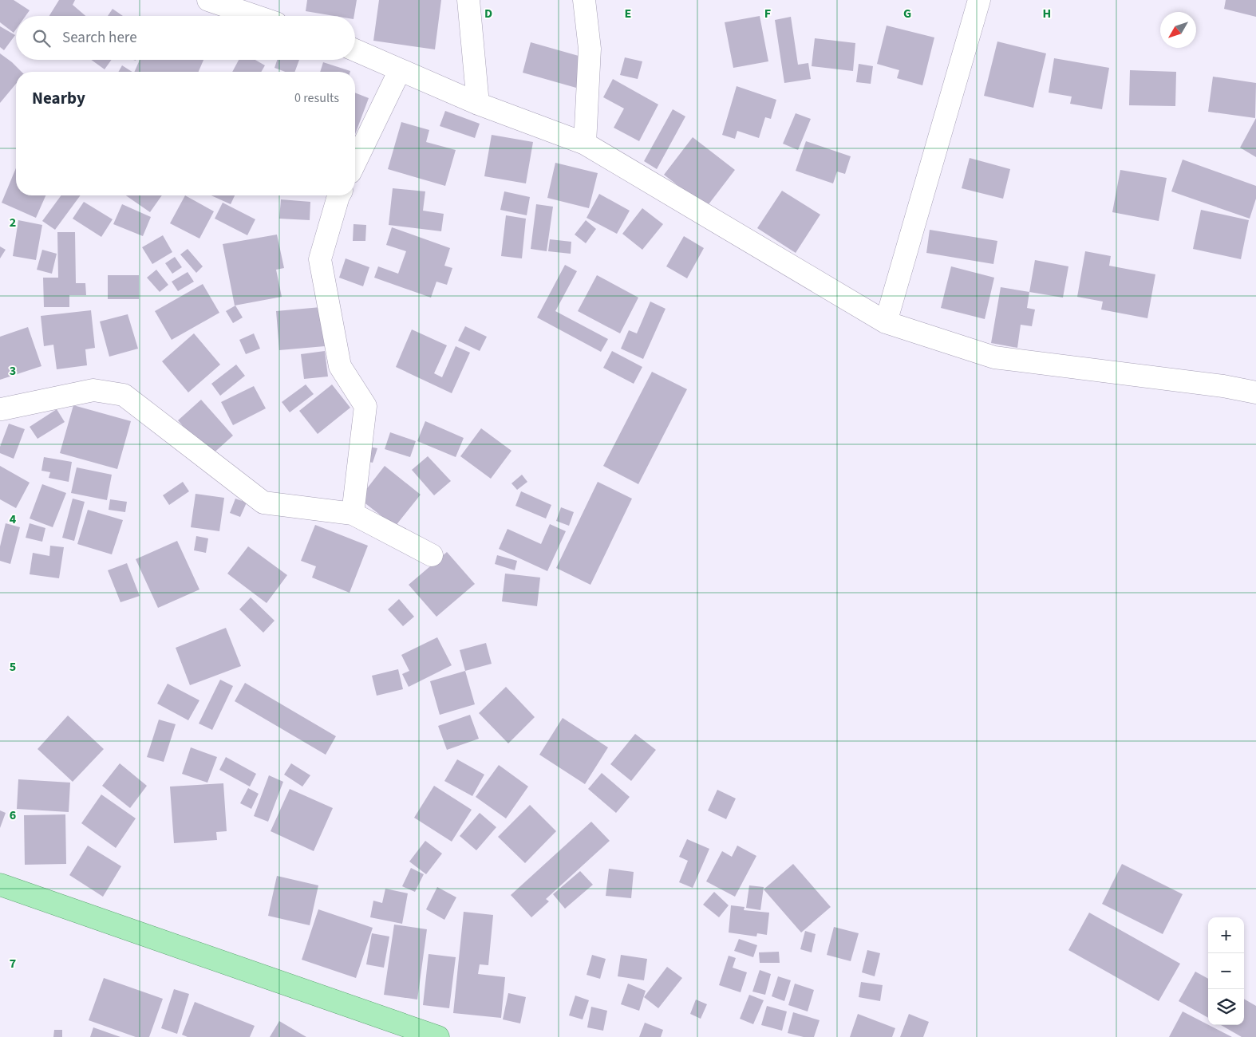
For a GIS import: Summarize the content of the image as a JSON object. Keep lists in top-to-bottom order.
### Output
{
  "north": "bottom left",
  "page": {
    "search": "Search here",
    "heading": ["Nearby", "0 results"],
    "map_buttons": ["+", "−"]
  },
  "grid": {
    "columns": [
      "D",
      "E",
      "F",
      "G",
      "H"
    ],
    "rows": [
      "2",
      "3",
      "4",
      "5",
      "6",
      "7"
    ]
  }
}
